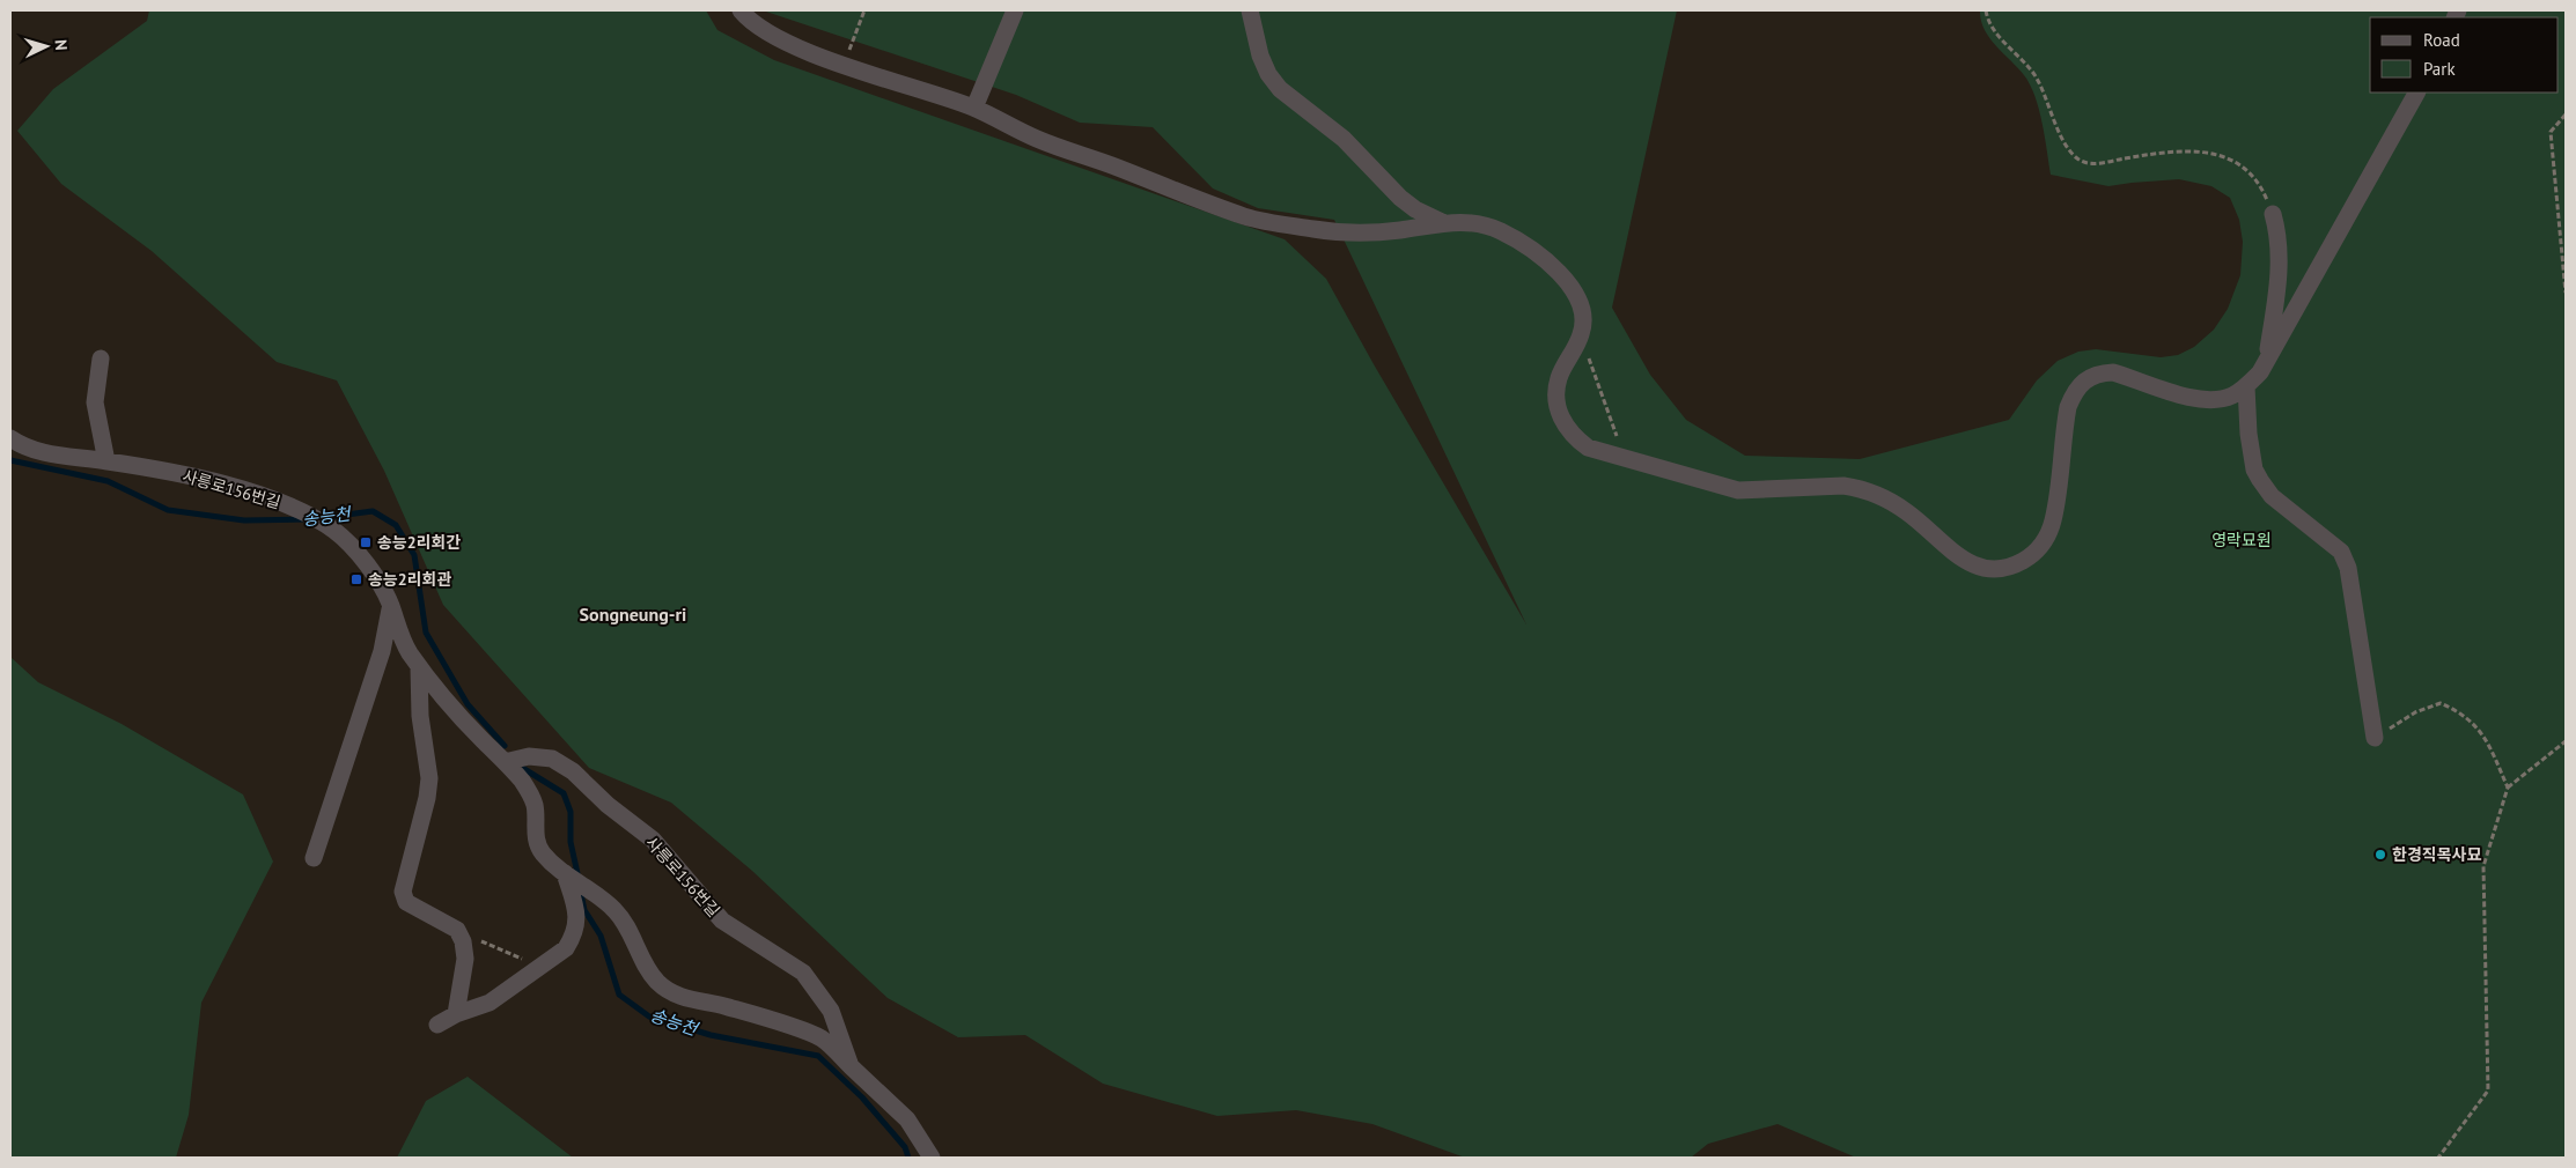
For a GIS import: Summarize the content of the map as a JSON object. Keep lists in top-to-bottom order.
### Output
{
  "streets": {
    "street": ["사릉로156번길"]
  },
  "districts": ["Songneung-ri"],
  "water": ["송능천"],
  "parks": ["영락묘원"],
  "places": {
    "transit": ["송능2리회간", "송능2리회관"],
    "other": ["한경직목사묘"]
  },
  "legend": ["Road", "Park"],
  "north": "right"
}
